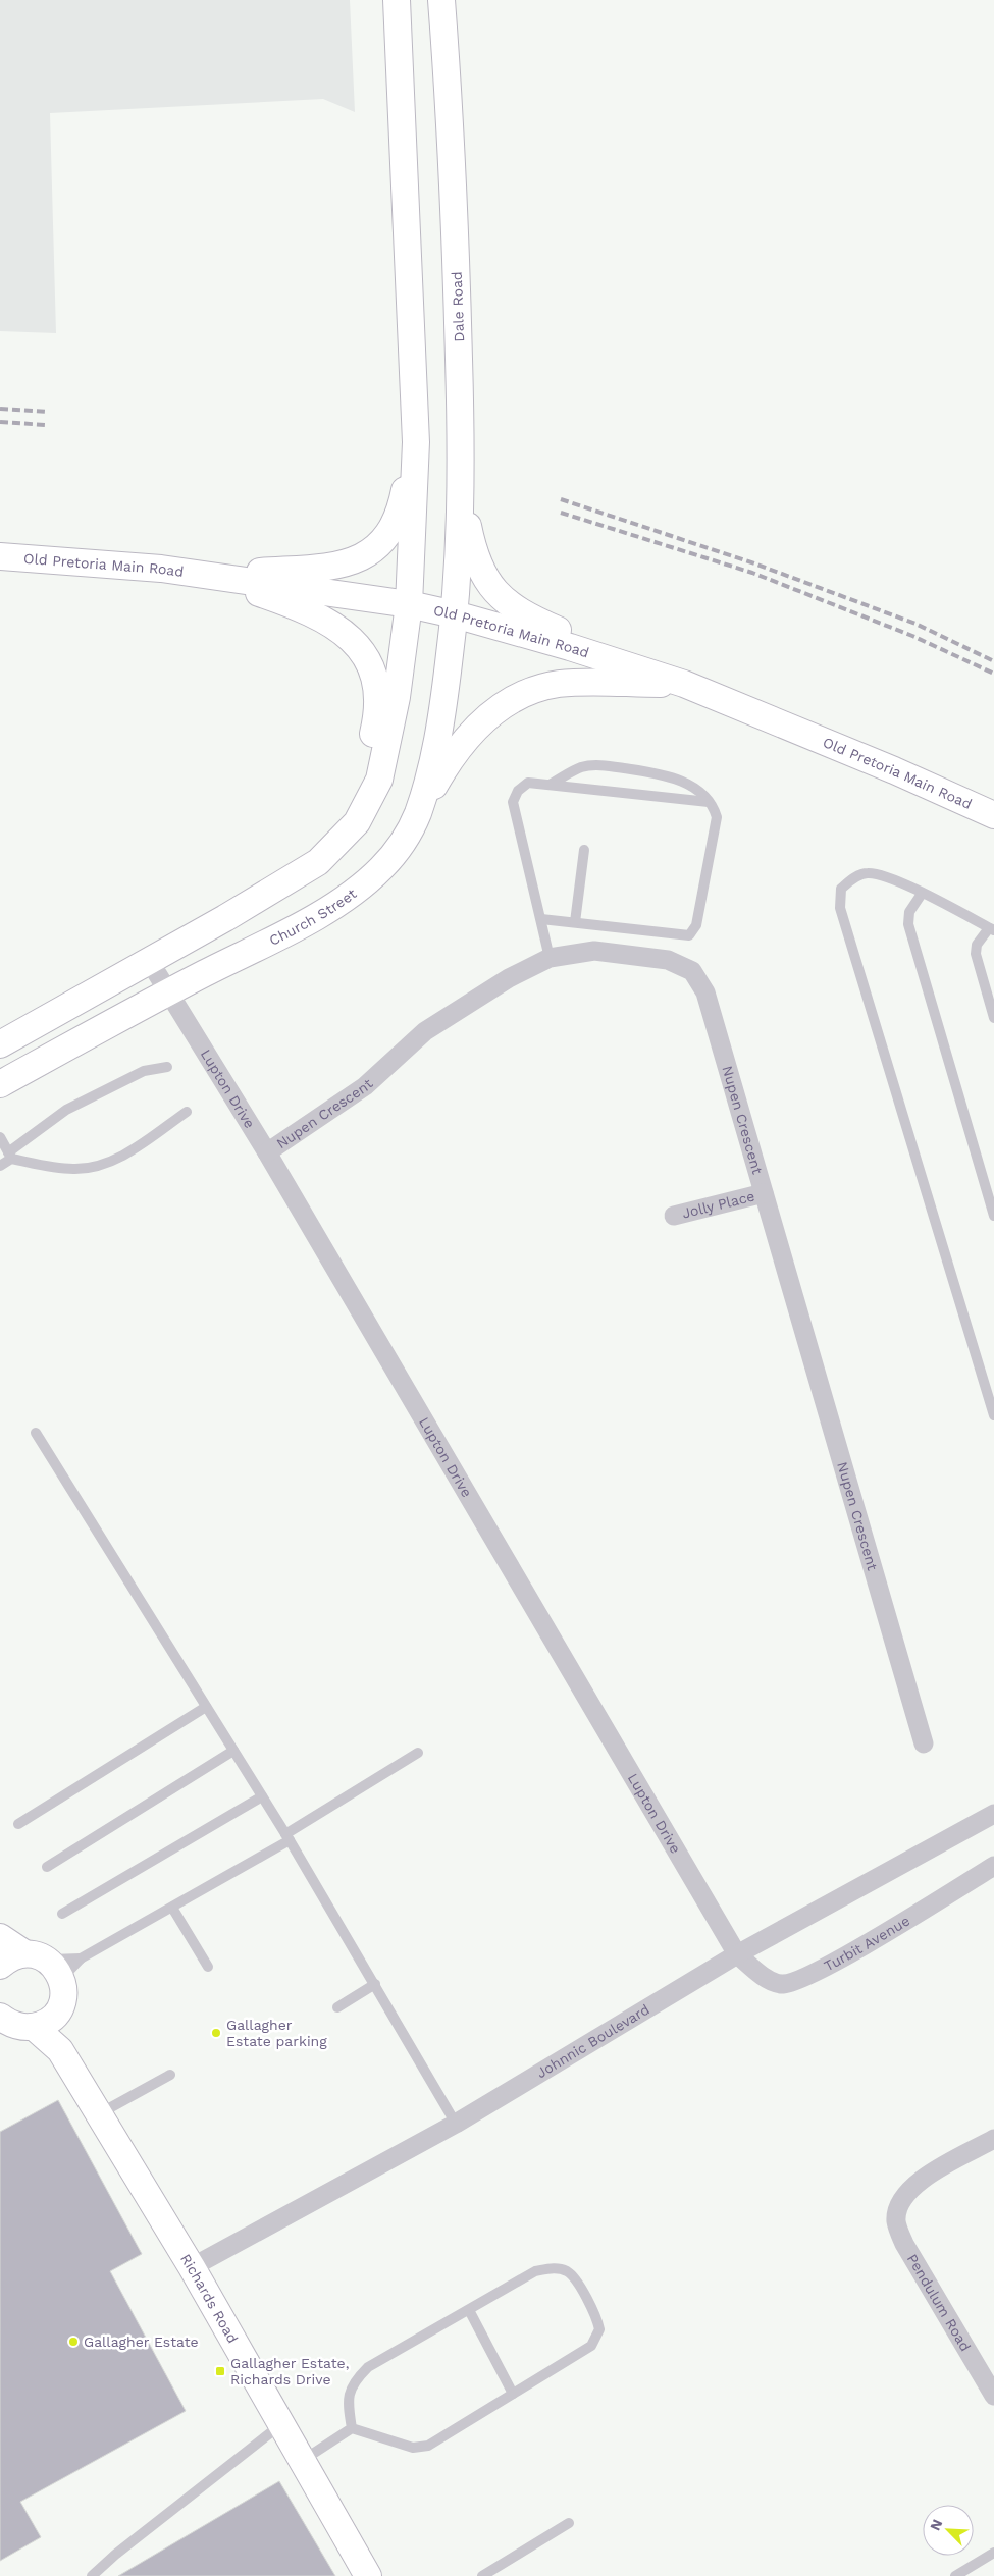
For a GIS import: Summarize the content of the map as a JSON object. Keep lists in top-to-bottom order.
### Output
{
  "streets": {
    "main road": [
      "Dale Road",
      "Old Pretoria Main Road",
      "Church Street",
      "Richards Road"
    ],
    "street": [
      "Lupton Drive",
      "Nupen Crescent",
      "Jolly Place",
      "Turbit Avenue",
      "Johnnic Boulevard",
      "Pendulum Road"
    ]
  },
  "crossings": [
    ["Dale Road", "Old Pretoria Main Road"],
    ["Dale Road", "Church Street"],
    ["Old Pretoria Main Road", "Church Street"],
    ["Church Street", "Lupton Drive"],
    ["Lupton Drive", "Nupen Crescent"],
    ["Lupton Drive", "Turbit Avenue"],
    ["Lupton Drive", "Johnnic Boulevard"],
    ["Nupen Crescent", "Jolly Place"],
    ["Turbit Avenue", "Johnnic Boulevard"],
    ["Johnnic Boulevard", "Richards Road"]
  ],
  "places": {
    "other": ["Gallagher Estate parking", "Gallagher Estate"],
    "transit": ["Gallagher Estate, Richards Drive"]
  },
  "north": "top left"
}
